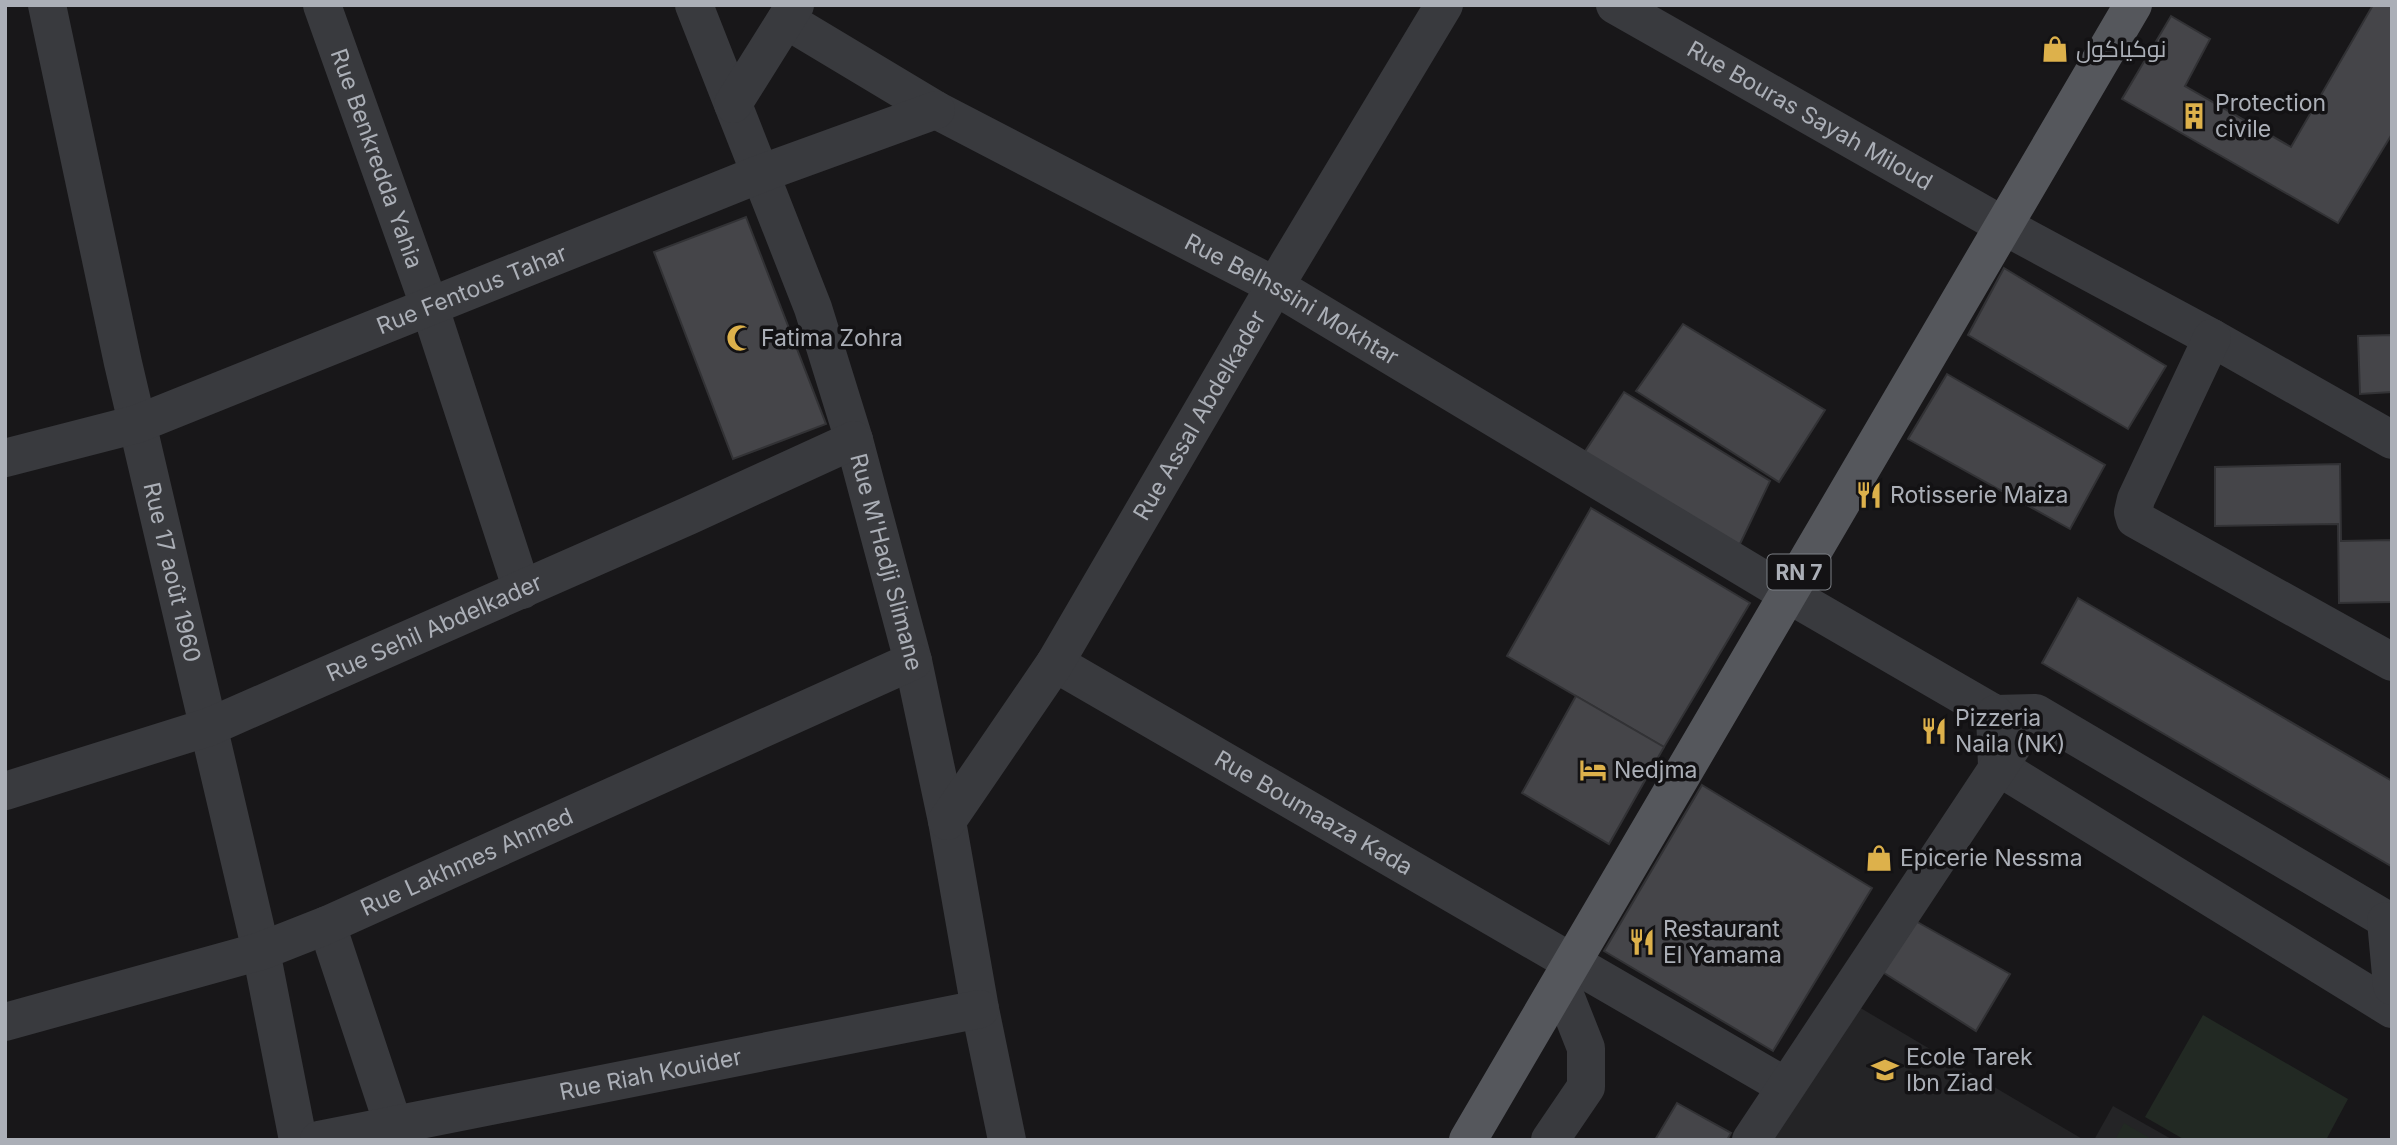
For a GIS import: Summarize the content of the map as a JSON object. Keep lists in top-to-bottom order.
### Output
{
  "streets": {
    "main road": ["RN 7"],
    "street": [
      "Rue Bouras Sayah Miloud",
      "Rue Benkredda Yahia",
      "Rue Fentous Tahar",
      "Rue Belhssini Mokhtar",
      "Rue Assal Abdelkader",
      "Rue M'Hadji Slimane",
      "Rue 17 août 1960",
      "Rue Sehil Abdelkader",
      "Rue Boumaaza Kada",
      "Rue Lakhmes Ahmed",
      "Rue Riah Kouider"
    ]
  },
  "crossings": [
    ["Rue Bouras Sayah Miloud", "RN 7"],
    ["Rue Benkredda Yahia", "Rue Fentous Tahar"],
    ["Rue Benkredda Yahia", "Rue Sehil Abdelkader"],
    ["Rue Fentous Tahar", "Rue Belhssini Mokhtar"],
    ["Rue Fentous Tahar", "Rue M'Hadji Slimane"],
    ["Rue Fentous Tahar", "Rue 17 août 1960"],
    ["Rue Belhssini Mokhtar", "Rue Assal Abdelkader"],
    ["Rue Belhssini Mokhtar", "RN 7"],
    ["Rue Assal Abdelkader", "Rue M'Hadji Slimane"],
    ["Rue Assal Abdelkader", "Rue Boumaaza Kada"],
    ["Rue M'Hadji Slimane", "Rue Sehil Abdelkader"],
    ["Rue M'Hadji Slimane", "Rue Lakhmes Ahmed"],
    ["Rue M'Hadji Slimane", "Rue Riah Kouider"],
    ["RN 7", "Rue Boumaaza Kada"],
    ["Rue 17 août 1960", "Rue Sehil Abdelkader"],
    ["Rue 17 août 1960", "Rue Lakhmes Ahmed"]
  ],
  "places": {
    "shop": ["نوكياكول", "Epicerie Nessma"],
    "building": ["Protection civile"],
    "mosque": ["Fatima Zohra"],
    "restaurant": ["Rotisserie Maiza", "Pizzeria Naila (NK)", "Restaurant El Yamama"],
    "hotel": ["Nedjma"],
    "school or university": ["Ecole Tarek Ibn Ziad"]
  }
}
